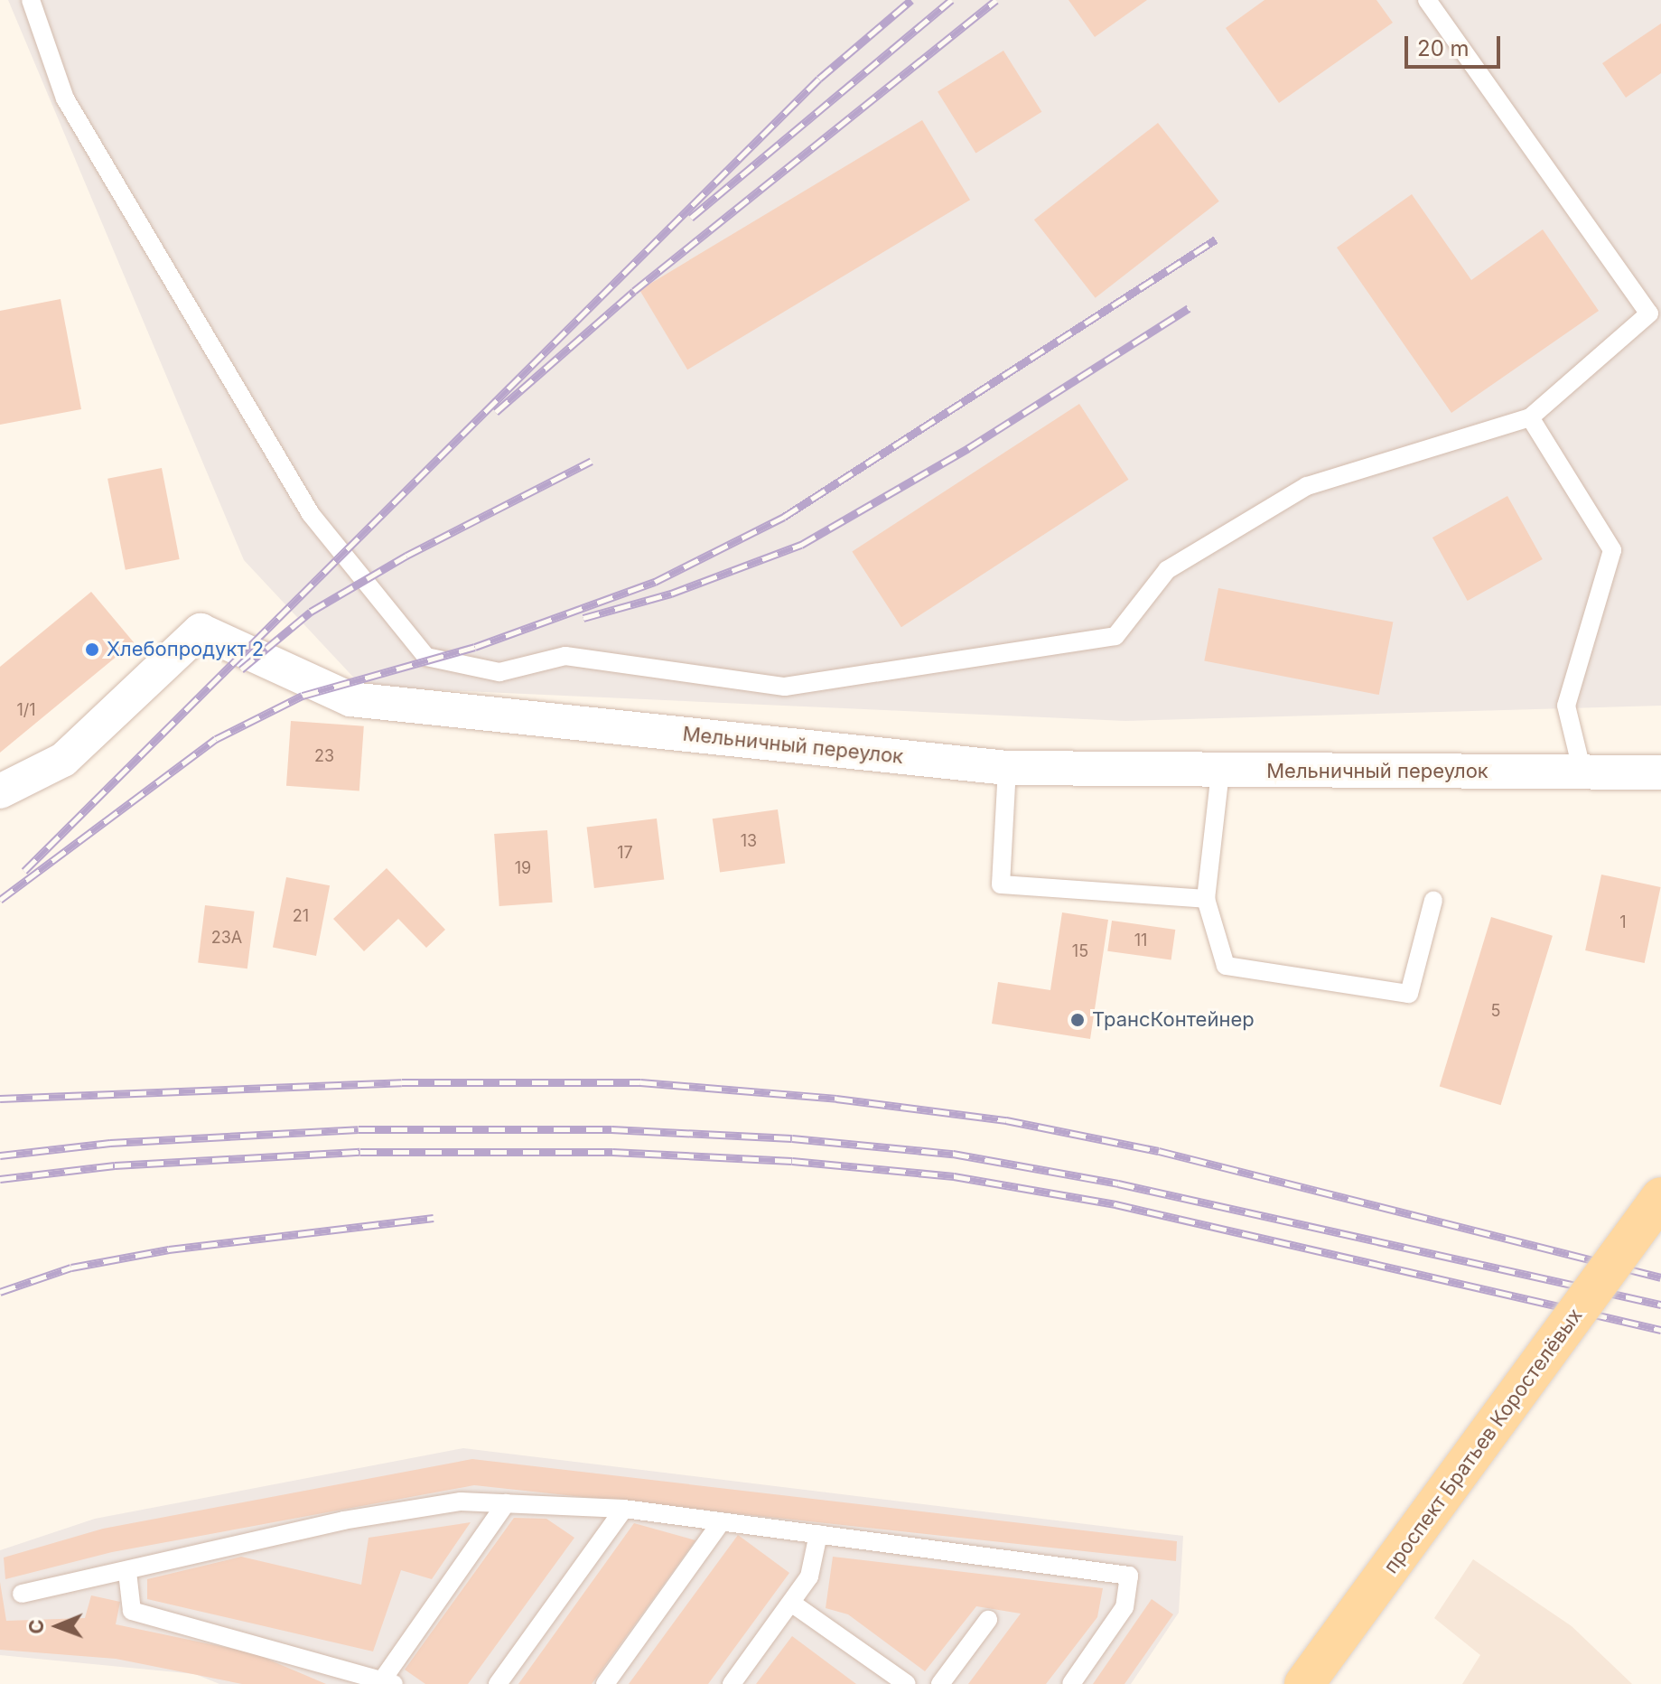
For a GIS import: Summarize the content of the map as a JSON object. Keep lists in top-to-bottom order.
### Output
{
  "streets": {
    "main road": ["проспект Братьев Коростелёвых"],
    "street": ["Мельничный переулок"]
  },
  "places": ["Хлебопродукт 2", "ТрансКонтейнер"],
  "house_numbers": [
    "1/1",
    "23",
    "13",
    "17",
    "19",
    "21",
    "1",
    "23А",
    "11",
    "15",
    "5"
  ],
  "scale_bar": "20 m",
  "north": "left"
}
